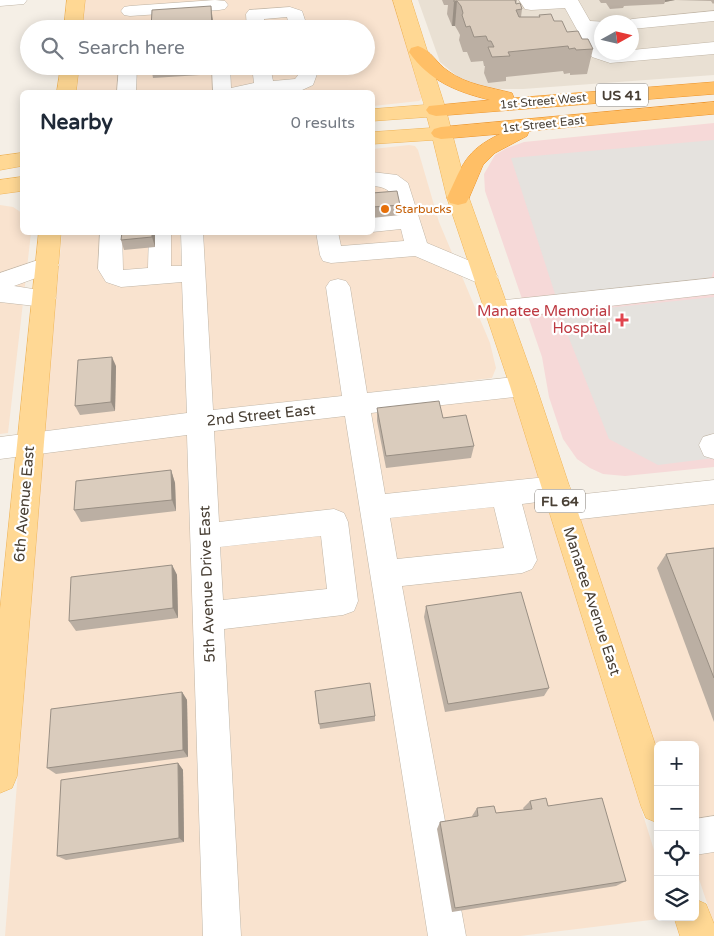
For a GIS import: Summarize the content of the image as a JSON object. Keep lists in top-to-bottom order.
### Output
{
  "streets": {
    "highway": ["US 41", "1st Street West", "1st Street East"],
    "main road": ["FL 64", "6th Avenue East", "Manatee Avenue East"],
    "street": ["2nd Street East", "5th Avenue Drive East"]
  },
  "crossings": [
    ["1st Street West", "FL 64"],
    ["1st Street West", "Manatee Avenue East"],
    ["1st Street East", "Manatee Avenue East"],
    ["2nd Street East", "6th Avenue East"],
    ["2nd Street East", "5th Avenue Drive East"],
    ["2nd Street East", "Manatee Avenue East"],
    ["FL 64", "Manatee Avenue East"]
  ],
  "places": {
    "other": ["Starbucks"],
    "health": ["Manatee Memorial Hospital"]
  },
  "north": "right",
  "page": {
    "search": "Search here",
    "heading": ["Nearby", "0 results"],
    "map_buttons": ["+", "−"]
  }
}
